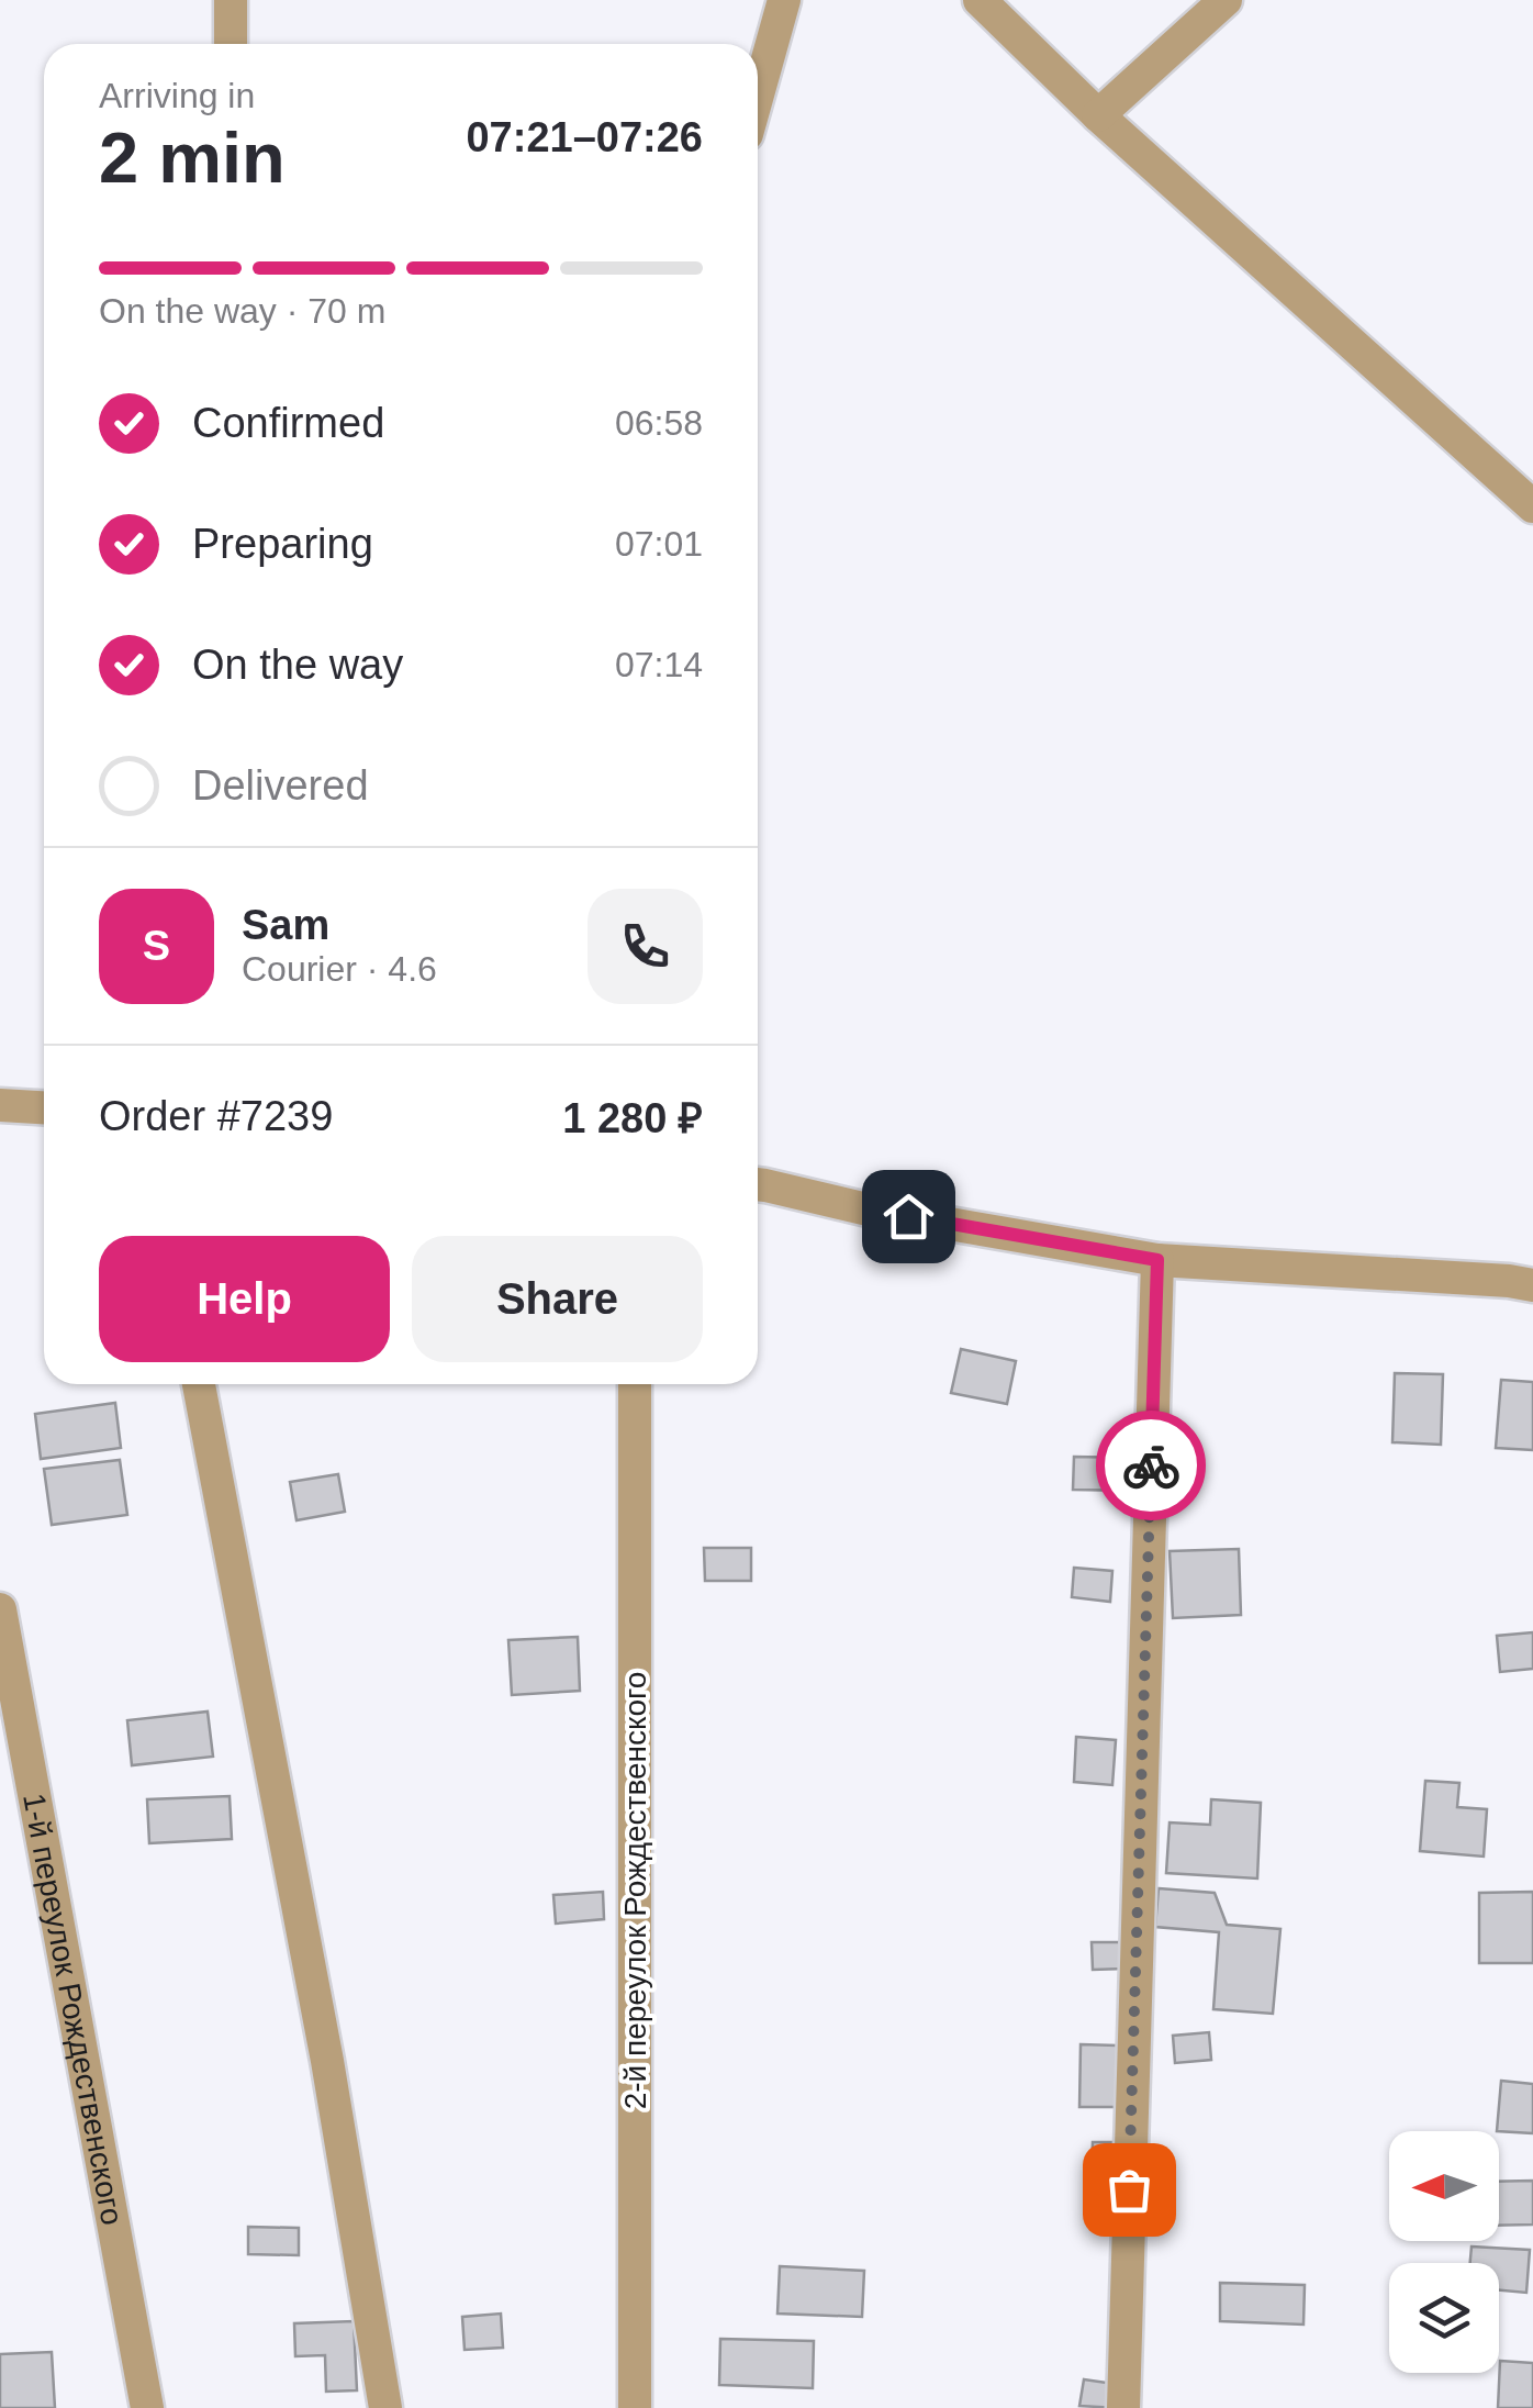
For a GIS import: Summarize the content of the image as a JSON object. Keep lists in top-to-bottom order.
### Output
{
  "streets": {
    "street": ["2-й переулок Рождественского", "1-й переулок Рождественского"]
  },
  "north": "left",
  "page": {
    "heading": ["2 min", "Arriving in", "07:21–07:26"],
    "panel": [
      "Sam",
      "Courier · 4.6",
      "Order #7239",
      "1 280 ₽"
    ],
    "bar": "On the way · 70 m",
    "list": [
      ["Confirmed", "06:58"],
      ["Preparing", "07:01"],
      ["On the way", "07:14"],
      "Delivered"
    ],
    "round": "S",
    "buttons": ["Help", "Share"]
  }
}
